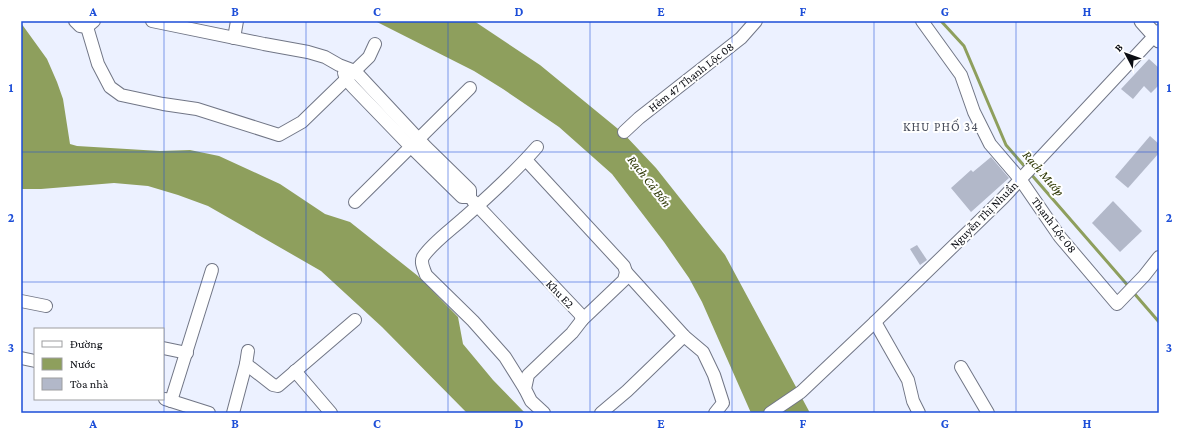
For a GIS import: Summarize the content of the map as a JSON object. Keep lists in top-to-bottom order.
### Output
{
  "streets": {
    "street": [
      "Hẻm 47 Thạnh Lộc 08",
      "Nguyễn Thị Nhuần",
      "Thạnh Lộc 08",
      "Khu E2"
    ]
  },
  "crossings": [
    ["Nguyễn Thị Nhuần", "Thạnh Lộc 08"]
  ],
  "districts": ["KHU PHỐ 34"],
  "water": ["Rạch Mướp", "Rạch Cả Bốn"],
  "legend": ["Đường", "Nước", "Tòa nhà"],
  "north": "top left",
  "grid": {
    "columns": [
      "A",
      "B",
      "C",
      "D",
      "E",
      "F",
      "G",
      "H"
    ],
    "rows": ["1", "2", "3"]
  }
}
